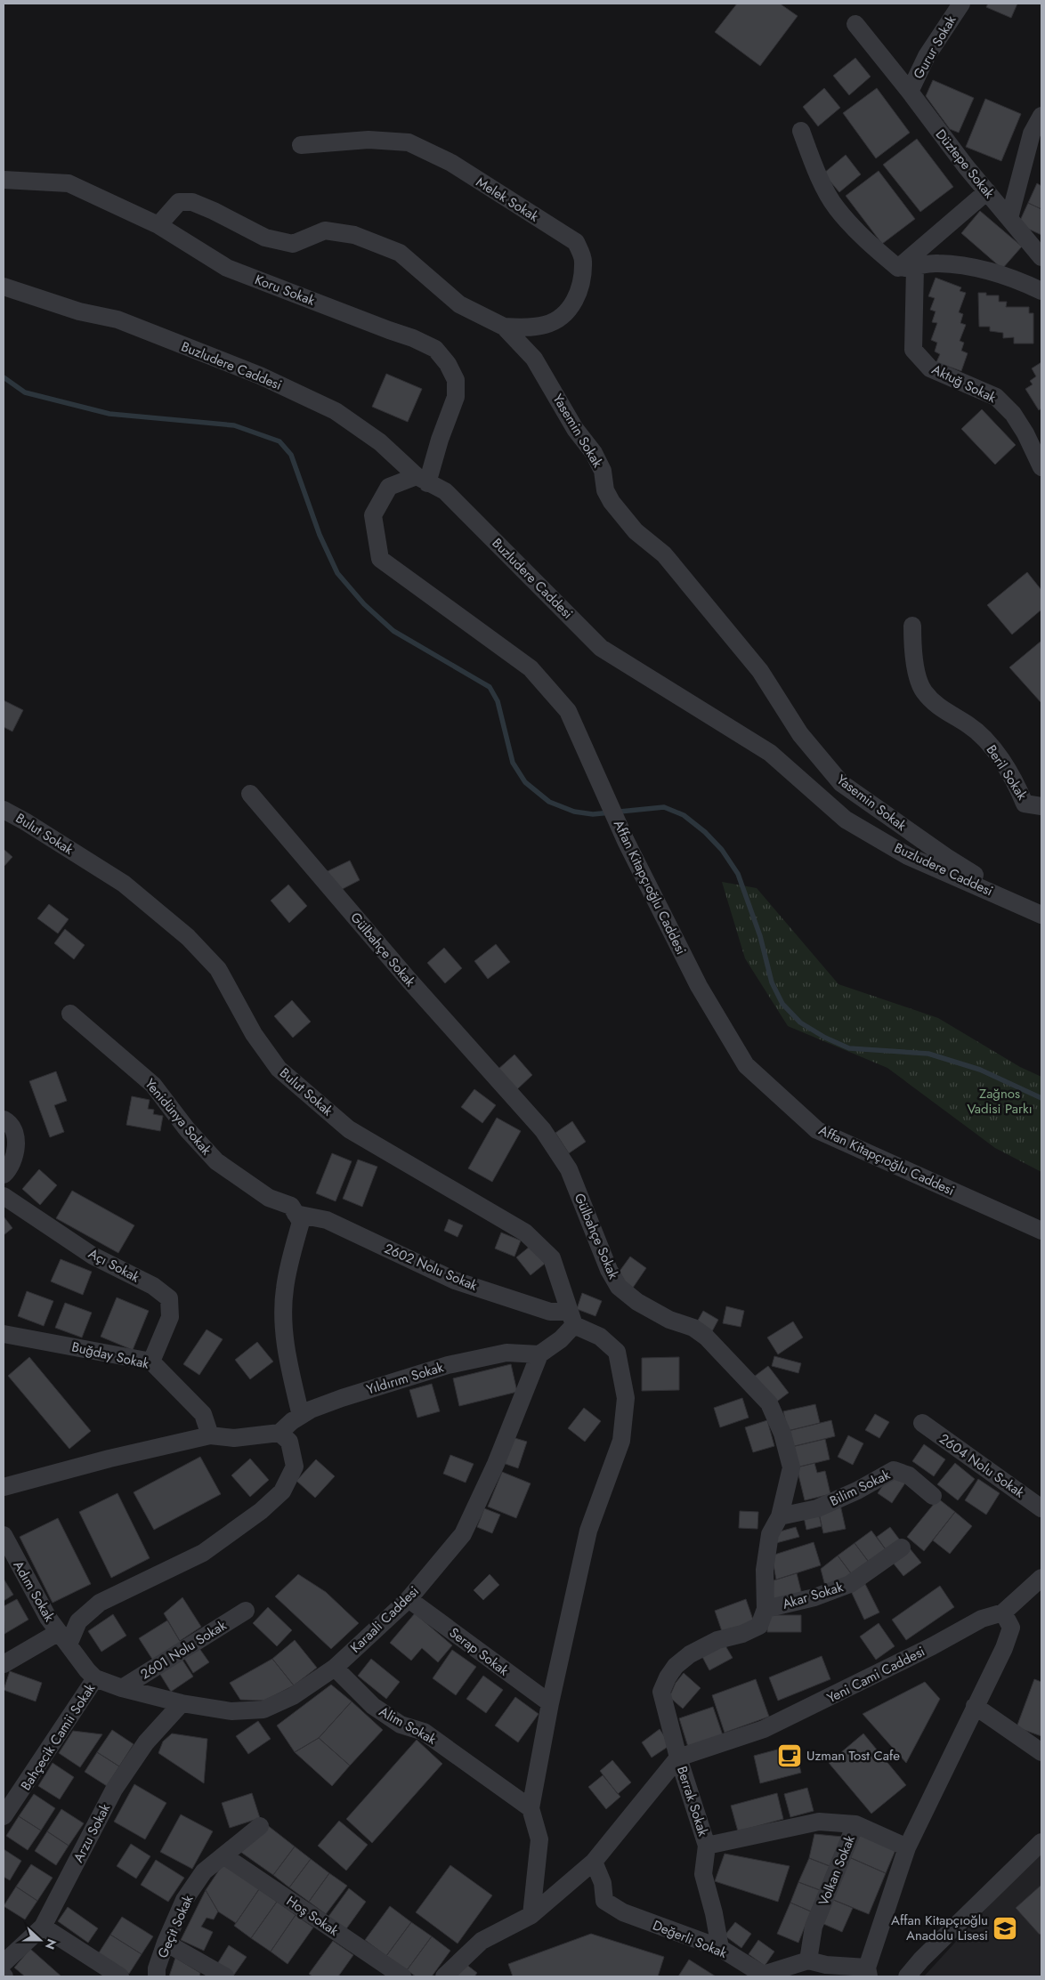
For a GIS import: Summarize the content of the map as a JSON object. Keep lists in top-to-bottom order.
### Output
{
  "streets": {
    "street": [
      "Gurur Sokak",
      "Düztepe Sokak",
      "Melek Sokak",
      "Koru Sokak",
      "Buzludere Caddesi",
      "Aktuğ Sokak",
      "Yasemin Sokak",
      "Beril Sokak",
      "Bulut Sokak",
      "Affan Kitapçıoğlu Caddesi",
      "Gülbahçe Sokak",
      "Yenidünya Sokak",
      "Açı Sokak",
      "2602 Nolu Sokak",
      "Buğday Sokak",
      "Yıldırım Sokak",
      "2604 Nolu Sokak",
      "Bilim Sokak",
      "Adım Sokak",
      "Akar Sokak",
      "Karaali Caddesi",
      "2601 Nolu Sokak",
      "Serap Sokak",
      "Yeni Cami Caddesi",
      "Alim Sokak",
      "Bahçecik Camii Sokak",
      "Berrak Sokak",
      "Arzu Sokak",
      "Volkan Sokak",
      "Hoş Sokak",
      "Geçit Sokak",
      "Değerli Sokak"
    ]
  },
  "crossings": [
    ["Gurur Sokak", "Düztepe Sokak"],
    ["Melek Sokak", "Yasemin Sokak"],
    ["Koru Sokak", "Buzludere Caddesi"],
    ["Koru Sokak", "Yasemin Sokak"],
    ["Koru Sokak", "Affan Kitapçıoğlu Caddesi"],
    ["Buzludere Caddesi", "Yasemin Sokak"],
    ["Buzludere Caddesi", "Affan Kitapçıoğlu Caddesi"],
    ["Bulut Sokak", "2602 Nolu Sokak"],
    ["Gülbahçe Sokak", "Bilim Sokak"],
    ["Gülbahçe Sokak", "Akar Sokak"],
    ["Gülbahçe Sokak", "Yeni Cami Caddesi"],
    ["Gülbahçe Sokak", "Berrak Sokak"],
    ["Yenidünya Sokak", "2602 Nolu Sokak"],
    ["Açı Sokak", "Buğday Sokak"],
    ["Yıldırım Sokak", "Karaali Caddesi"],
    ["Adım Sokak", "Karaali Caddesi"],
    ["Karaali Caddesi", "2601 Nolu Sokak"],
    ["Karaali Caddesi", "Serap Sokak"],
    ["Karaali Caddesi", "Alim Sokak"],
    ["Karaali Caddesi", "Bahçecik Camii Sokak"],
    ["Karaali Caddesi", "Arzu Sokak"],
    ["Yeni Cami Caddesi", "Berrak Sokak"],
    ["Berrak Sokak", "Volkan Sokak"],
    ["Berrak Sokak", "Değerli Sokak"],
    ["Volkan Sokak", "Değerli Sokak"],
    ["Hoş Sokak", "Geçit Sokak"]
  ],
  "parks": ["Zağnos Vadisi Parkı"],
  "places": {
    "cafe": ["Uzman Tost Cafe"],
    "school or university": ["Affan Kitapçıoğlu Anadolu Lisesi"]
  },
  "north": "right"
}
